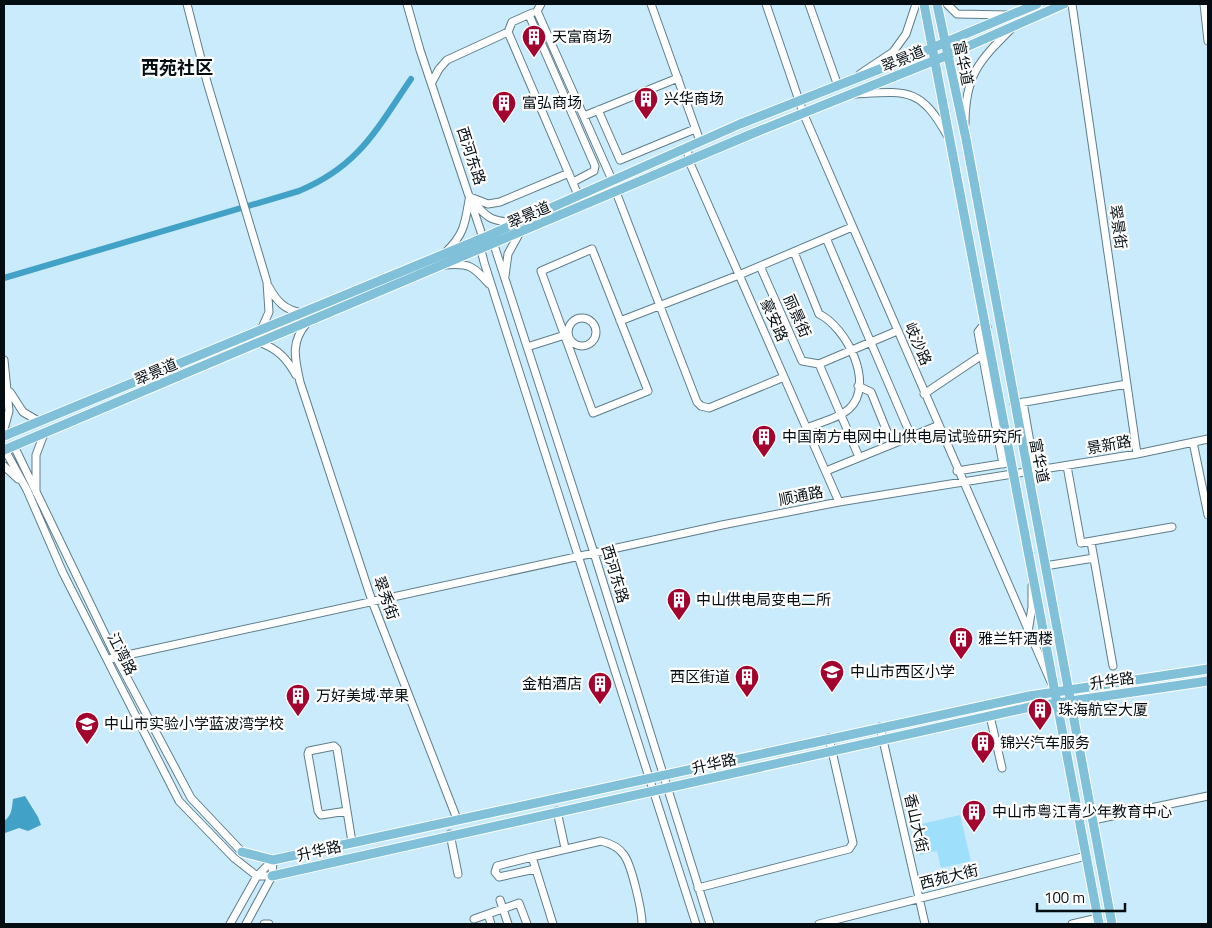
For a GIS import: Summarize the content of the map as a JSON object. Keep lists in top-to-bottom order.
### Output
{
  "streets": {
    "main road": ["翠景道", "富华道", "升华路"],
    "street": [
      "西河东路",
      "翠景街",
      "丽景街",
      "豪安路",
      "岐沙路",
      "景新路",
      "顺通路",
      "翠秀街",
      "江湾路",
      "香山大街",
      "西苑大街"
    ]
  },
  "crossings": [
    ["翠景道", "富华道"],
    ["翠景道", "西河东路"],
    ["翠景道", "豪安路"],
    ["翠景道", "岐沙路"],
    ["翠景道", "江湾路"],
    ["富华道", "岐沙路"],
    ["富华道", "景新路"],
    ["富华道", "顺通路"],
    ["富华道", "升华路"],
    ["富华道", "西苑大街"],
    ["西河东路", "顺通路"],
    ["西河东路", "升华路"],
    ["翠景街", "景新路"],
    ["豪安路", "顺通路"],
    ["岐沙路", "顺通路"],
    ["岐沙路", "升华路"],
    ["景新路", "顺通路"],
    ["顺通路", "翠秀街"],
    ["顺通路", "江湾路"],
    ["翠秀街", "升华路"],
    ["江湾路", "升华路"],
    ["升华路", "香山大街"],
    ["香山大街", "西苑大街"]
  ],
  "districts": ["西苑社区"],
  "places": {
    "building": [
      "天富商场",
      "兴华商场",
      "富弘商场",
      "中国南方电网中山供电局试验研究所",
      "中山供电局变电二所",
      "雅兰轩酒楼",
      "西区街道",
      "金柏酒店",
      "万好美域·苹果",
      "珠海航空大厦",
      "锦兴汽车服务",
      "中山市粤江青少年教育中心"
    ],
    "school or university": ["中山市西区小学", "中山市实验小学蓝波湾学校"]
  },
  "scale_bar": "100 m"
}
